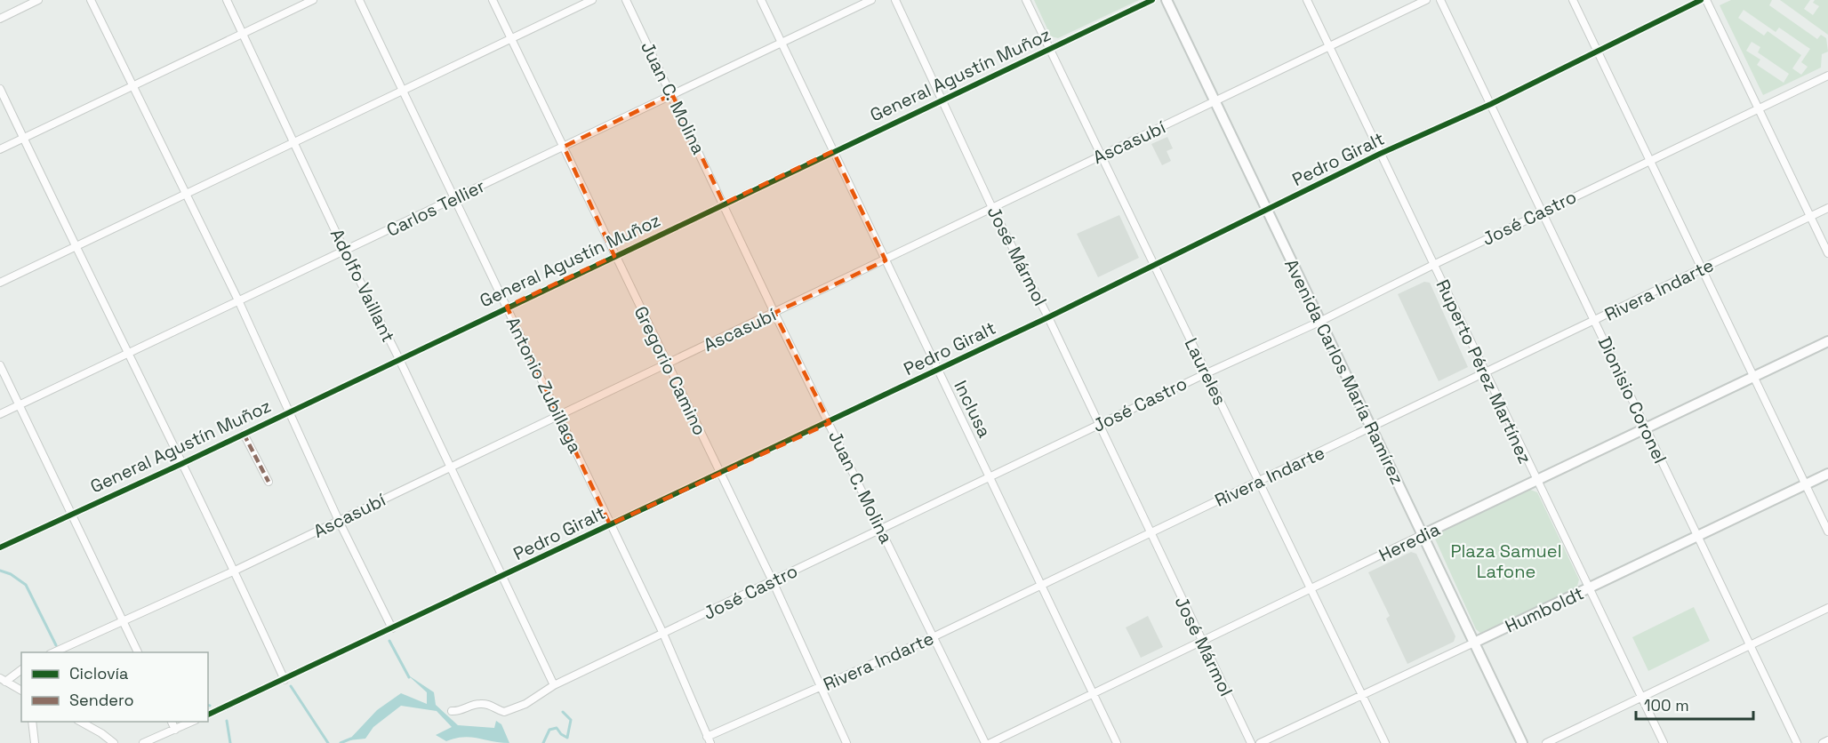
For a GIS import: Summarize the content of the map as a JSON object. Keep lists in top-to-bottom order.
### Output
{
  "streets": {
    "street": [
      "General Agustín Muñoz",
      "Juan C. Molina",
      "Ascasubí",
      "Pedro Giralt",
      "Carlos Tellier",
      "José Castro",
      "José Mármol",
      "Adolfo Vaillant",
      "Rivera Indarte",
      "Gregorio Camino",
      "Laureles",
      "Avenida Carlos María Ramírez",
      "Ruperto Pérez Martínez",
      "Antonio Zubillaga",
      "Dionisio Coronel",
      "Inclusa",
      "Heredia",
      "Humboldt"
    ]
  },
  "crossings": [
    ["General Agustín Muñoz", "Juan C. Molina"],
    ["General Agustín Muñoz", "José Mármol"],
    ["General Agustín Muñoz", "Adolfo Vaillant"],
    ["General Agustín Muñoz", "Gregorio Camino"],
    ["General Agustín Muñoz", "Laureles"],
    ["General Agustín Muñoz", "Antonio Zubillaga"],
    ["General Agustín Muñoz", "Inclusa"],
    ["Juan C. Molina", "Ascasubí"],
    ["Juan C. Molina", "Pedro Giralt"],
    ["Juan C. Molina", "Carlos Tellier"],
    ["Juan C. Molina", "José Castro"],
    ["Juan C. Molina", "Rivera Indarte"],
    ["Ascasubí", "José Mármol"],
    ["Ascasubí", "Adolfo Vaillant"],
    ["Ascasubí", "Gregorio Camino"],
    ["Ascasubí", "Laureles"],
    ["Ascasubí", "Avenida Carlos María Ramírez"],
    ["Ascasubí", "Ruperto Pérez Martínez"],
    ["Ascasubí", "Antonio Zubillaga"],
    ["Ascasubí", "Inclusa"],
    ["Pedro Giralt", "José Mármol"],
    ["Pedro Giralt", "Adolfo Vaillant"],
    ["Pedro Giralt", "Gregorio Camino"],
    ["Pedro Giralt", "Laureles"],
    ["Pedro Giralt", "Avenida Carlos María Ramírez"],
    ["Pedro Giralt", "Ruperto Pérez Martínez"],
    ["Pedro Giralt", "Antonio Zubillaga"],
    ["Pedro Giralt", "Dionisio Coronel"],
    ["Pedro Giralt", "Inclusa"],
    ["Carlos Tellier", "Adolfo Vaillant"],
    ["Carlos Tellier", "Gregorio Camino"],
    ["Carlos Tellier", "Antonio Zubillaga"],
    ["Carlos Tellier", "Inclusa"],
    ["José Castro", "José Mármol"],
    ["José Castro", "Adolfo Vaillant"],
    ["José Castro", "Gregorio Camino"],
    ["José Castro", "Laureles"],
    ["José Castro", "Avenida Carlos María Ramírez"],
    ["José Castro", "Ruperto Pérez Martínez"],
    ["José Castro", "Antonio Zubillaga"],
    ["José Castro", "Dionisio Coronel"],
    ["José Castro", "Inclusa"],
    ["José Mármol", "Rivera Indarte"],
    ["José Mármol", "Heredia"],
    ["Rivera Indarte", "Gregorio Camino"],
    ["Rivera Indarte", "Laureles"],
    ["Rivera Indarte", "Avenida Carlos María Ramírez"],
    ["Rivera Indarte", "Ruperto Pérez Martínez"],
    ["Rivera Indarte", "Antonio Zubillaga"],
    ["Rivera Indarte", "Dionisio Coronel"],
    ["Rivera Indarte", "Inclusa"],
    ["Laureles", "Heredia"],
    ["Laureles", "Humboldt"],
    ["Avenida Carlos María Ramírez", "Heredia"],
    ["Avenida Carlos María Ramírez", "Humboldt"],
    ["Ruperto Pérez Martínez", "Heredia"],
    ["Ruperto Pérez Martínez", "Humboldt"],
    ["Dionisio Coronel", "Heredia"],
    ["Dionisio Coronel", "Humboldt"],
    ["Inclusa", "Heredia"]
  ],
  "parks": ["Plaza Samuel Lafone"],
  "legend": ["Ciclovía", "Sendero"],
  "scale_bar": "100 m"
}
